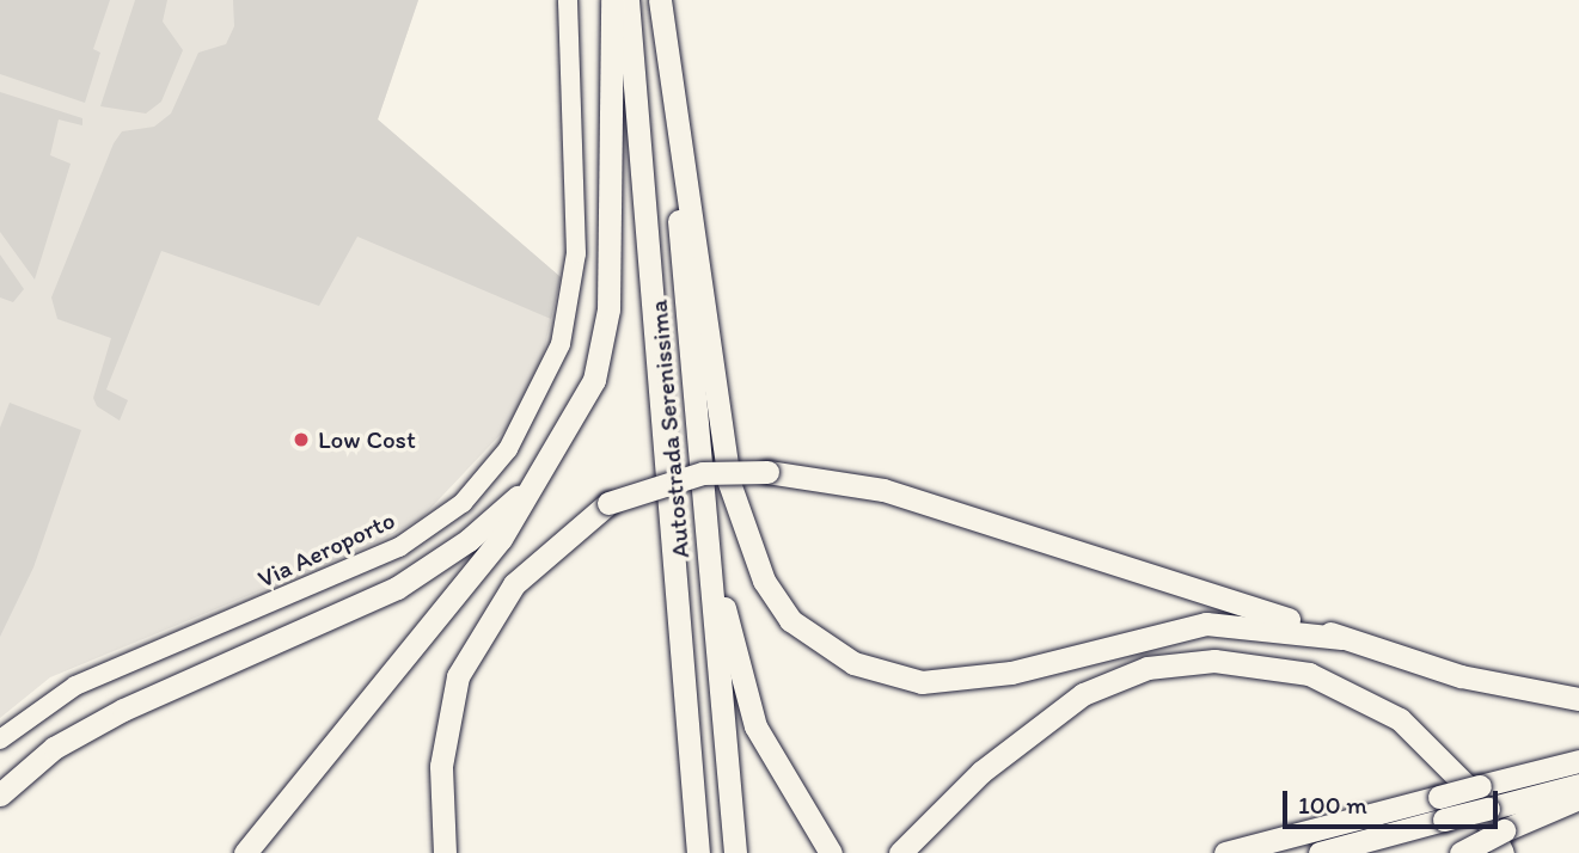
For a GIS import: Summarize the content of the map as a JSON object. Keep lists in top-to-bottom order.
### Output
{
  "streets": {
    "highway": ["Autostrada Serenissima"],
    "street": ["Via Aeroporto"]
  },
  "places": ["Low Cost"],
  "scale_bar": "100 m"
}
